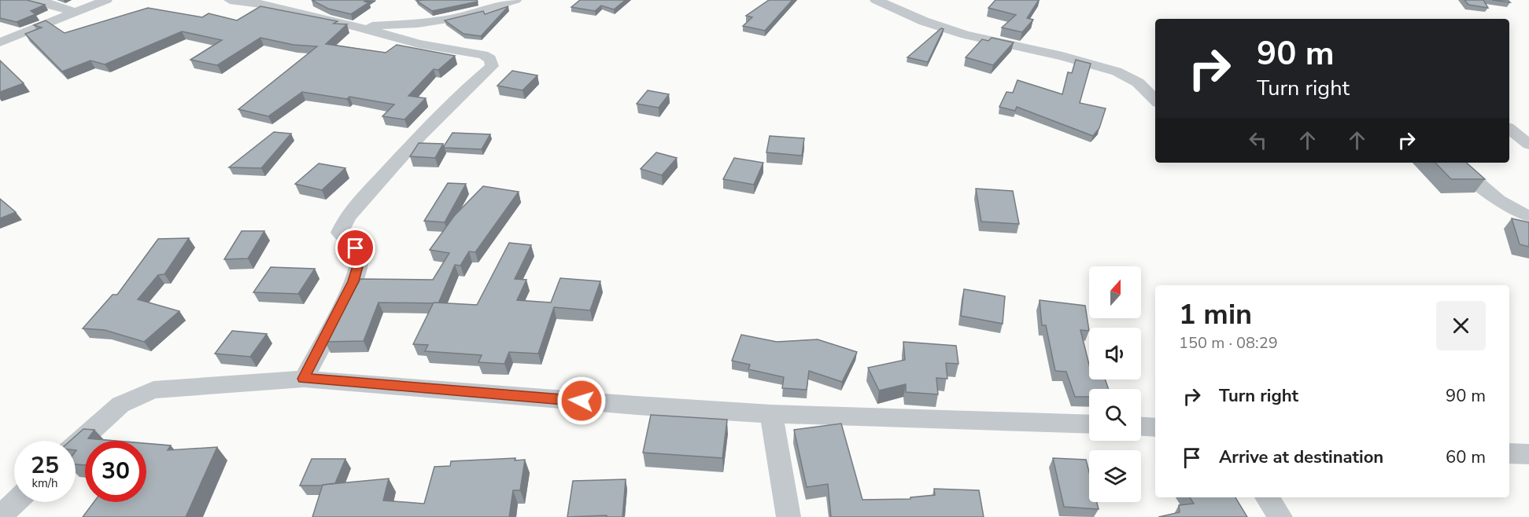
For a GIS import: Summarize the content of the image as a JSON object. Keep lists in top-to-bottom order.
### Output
{
  "north": "top",
  "page": {
    "turn": ["90 m", "Turn right"],
    "heading": ["1 min", "150 m · 08:29"],
    "list": [
      {
        "name": "Turn right",
        "value": "90 m"
      },
      {
        "name": "Arrive at destination",
        "value": "60 m"
      }
    ],
    "speed": "25 km/h",
    "limit": "30"
  }
}
